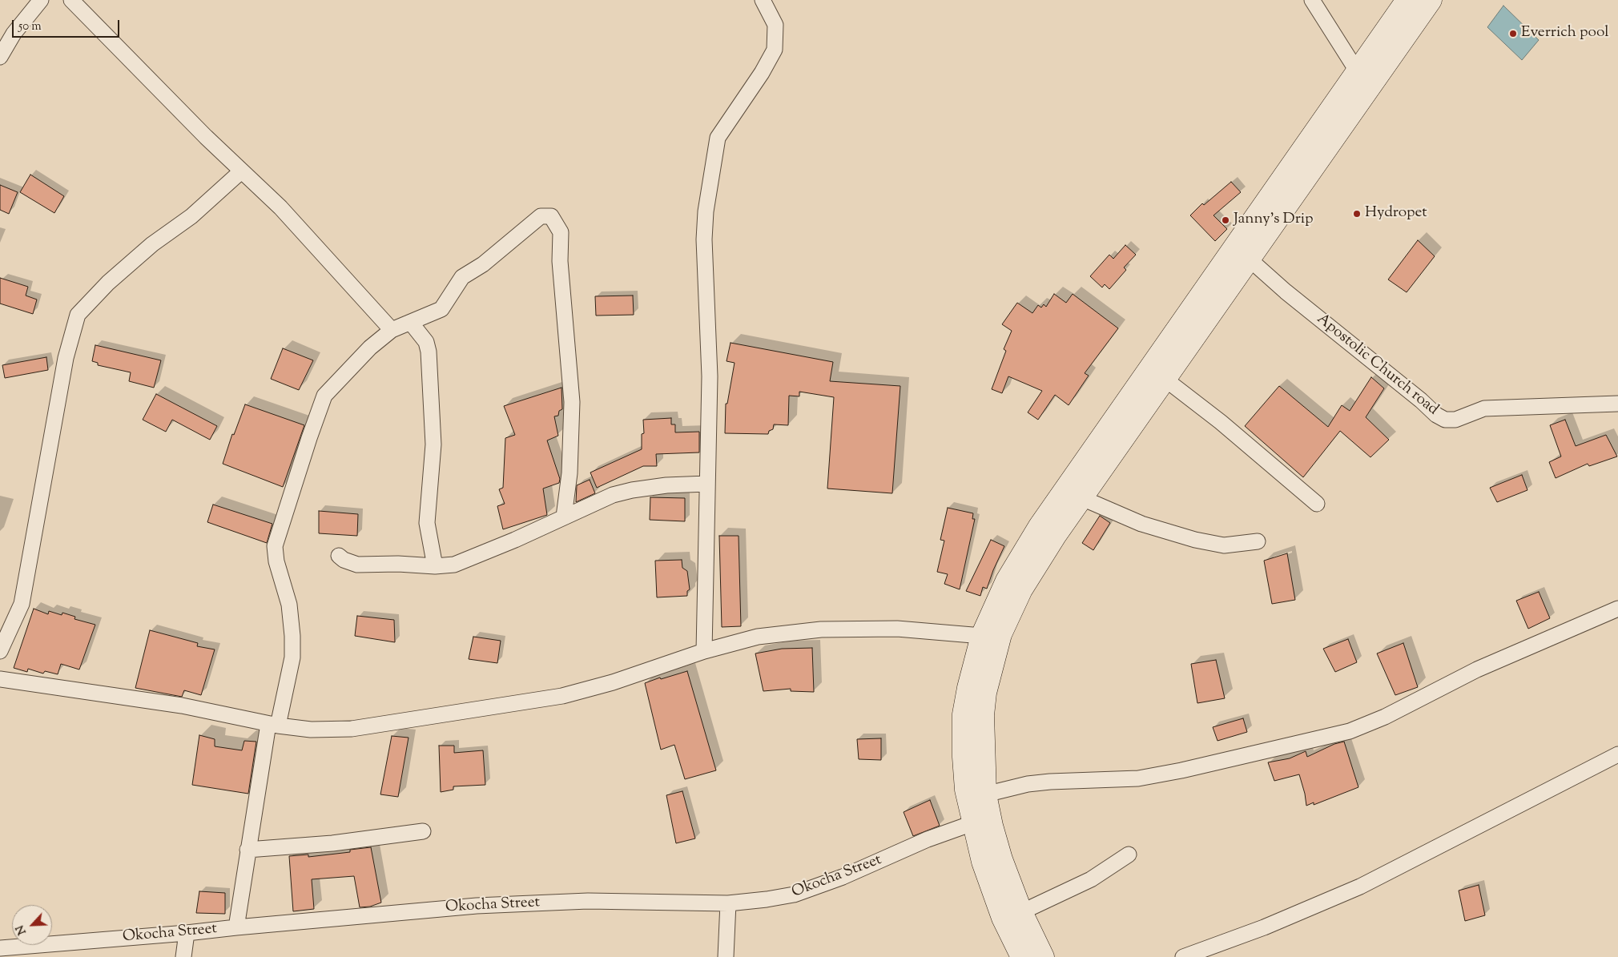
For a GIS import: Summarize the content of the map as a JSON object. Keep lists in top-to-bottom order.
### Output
{
  "streets": {
    "street": ["Apostolic Church road", "Okocha Street"]
  },
  "places": ["Everrich pool", "Hydropet", "Janny's Drip"],
  "scale_bar": "50 m",
  "north": "bottom left"
}
